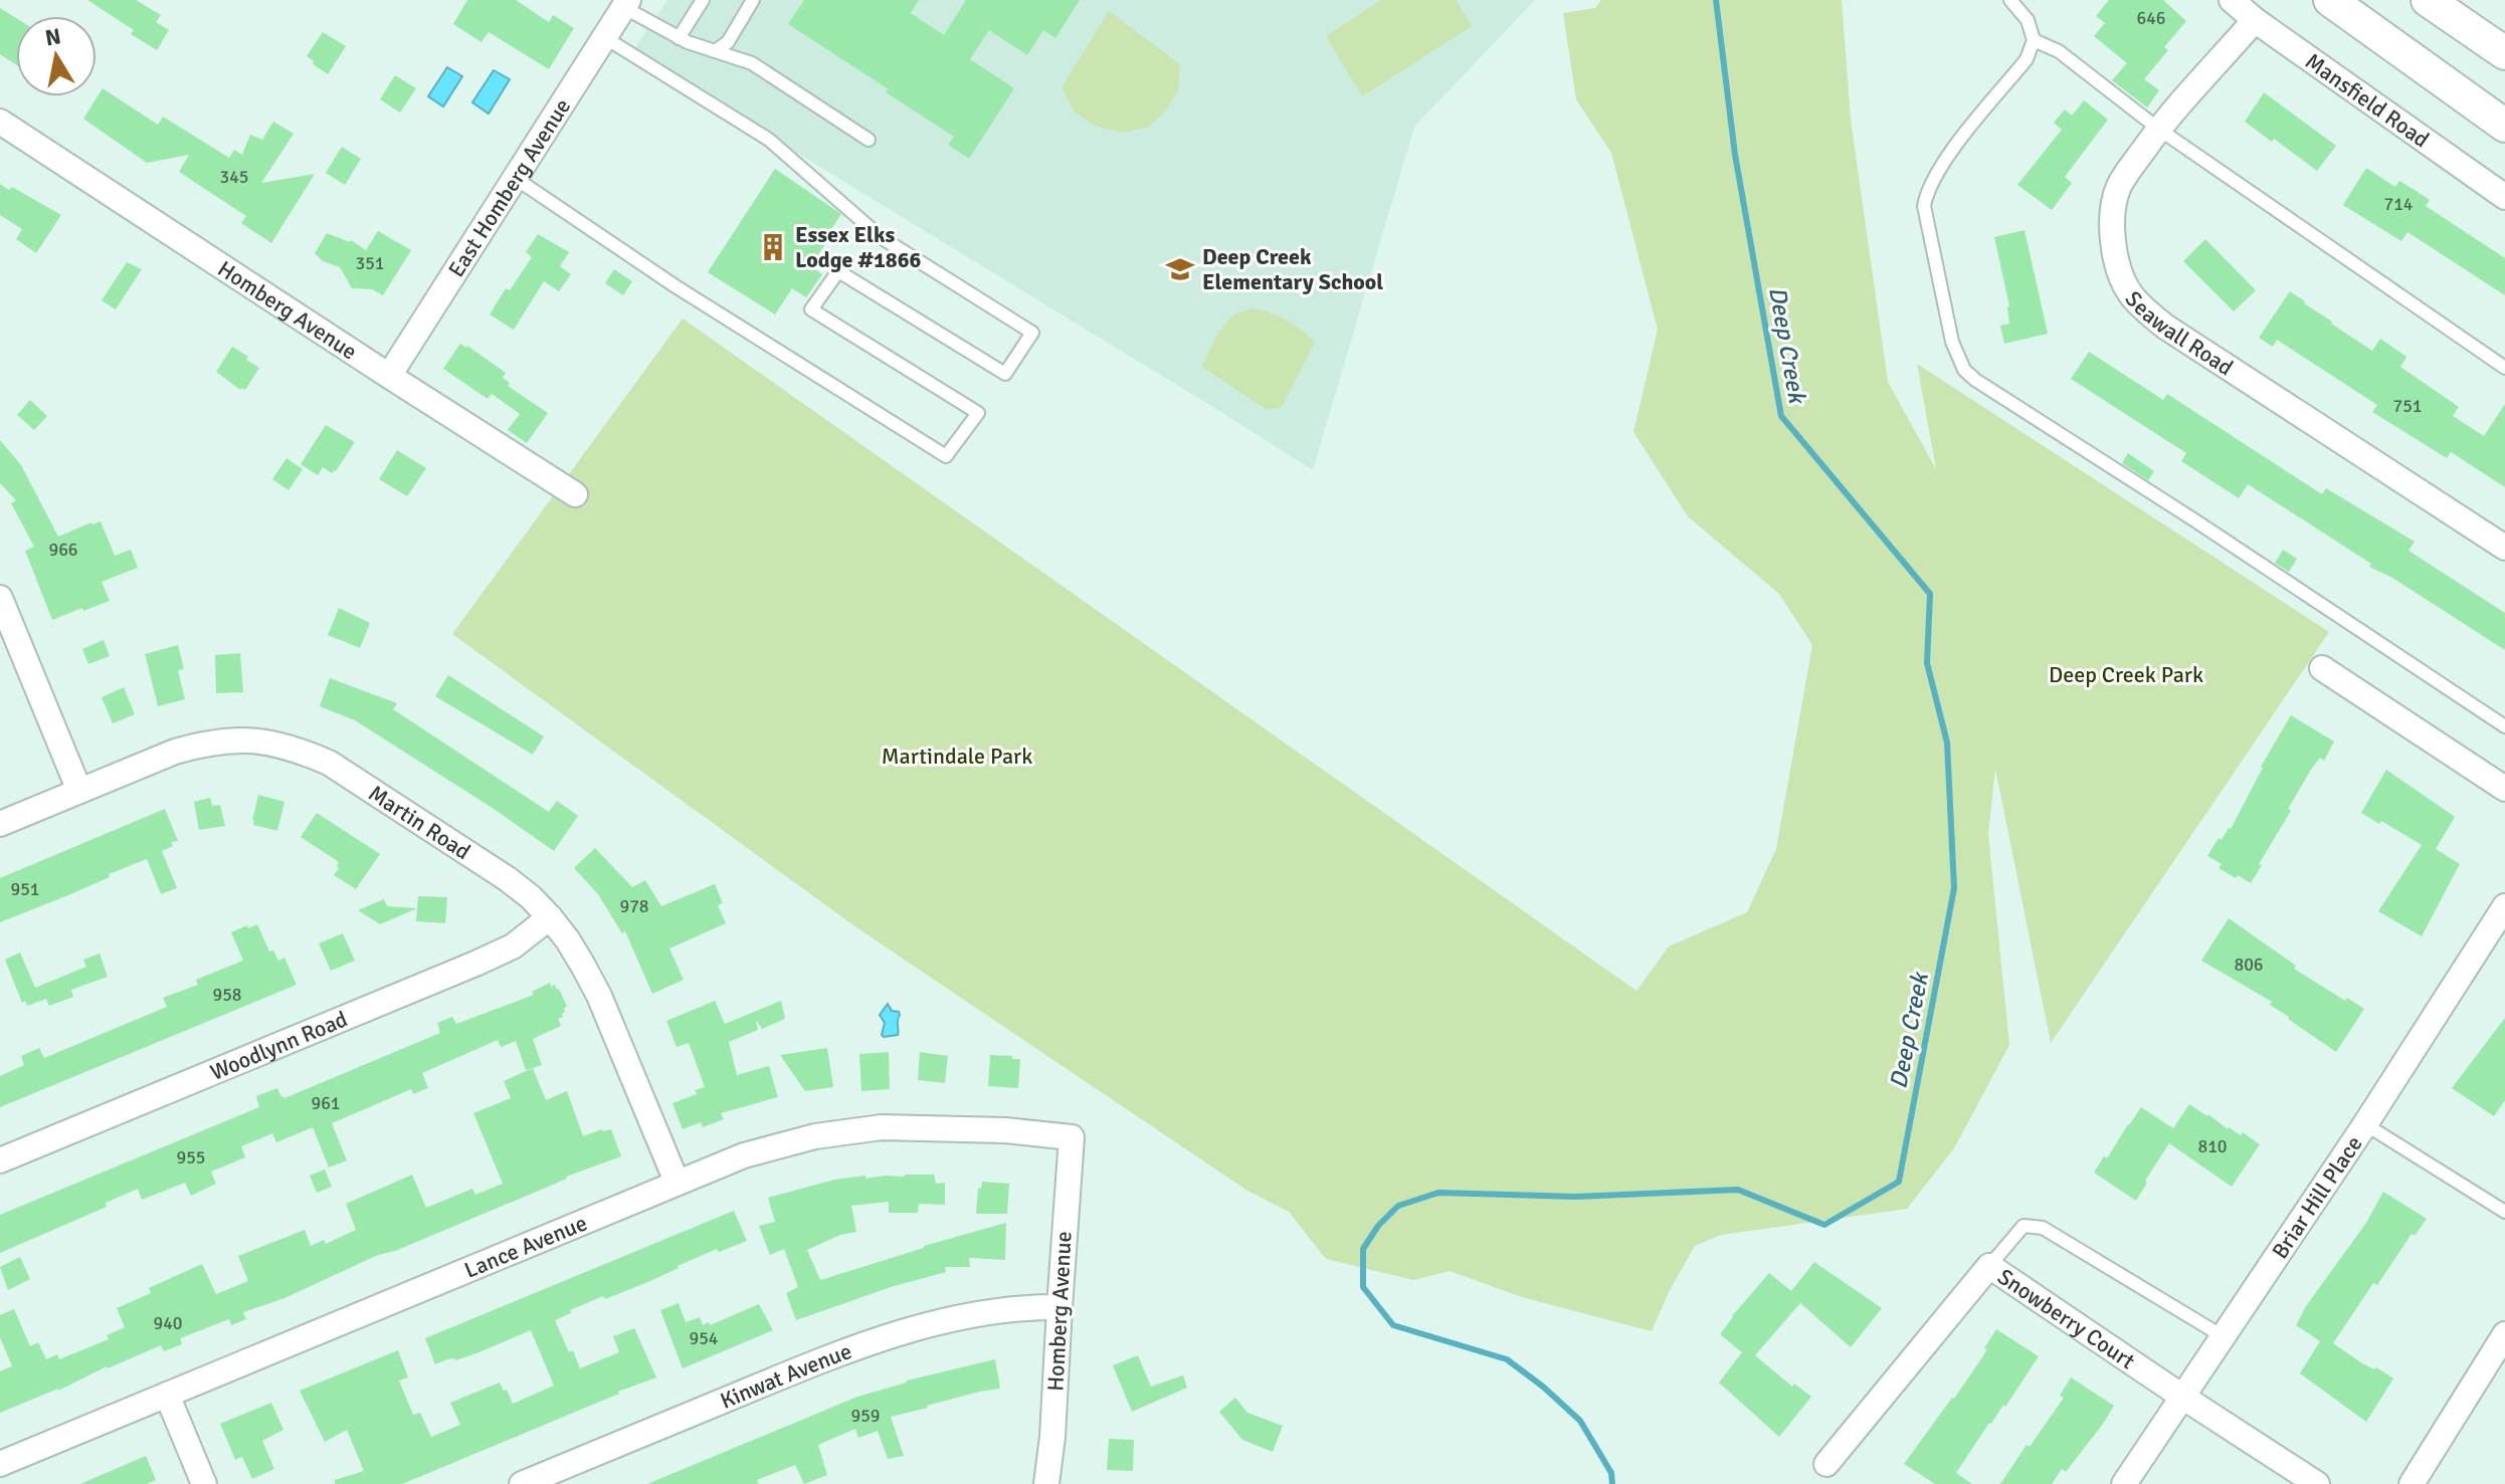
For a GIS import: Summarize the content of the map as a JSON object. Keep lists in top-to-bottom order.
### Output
{
  "streets": {
    "street": [
      "Mansfield Road",
      "East Homberg Avenue",
      "Homberg Avenue",
      "Seawall Road",
      "Martin Road",
      "Woodlynn Road",
      "Briar Hill Place",
      "Lance Avenue",
      "Snowberry Court",
      "Kinwat Avenue"
    ]
  },
  "crossings": [
    ["Mansfield Road", "Seawall Road"],
    ["East Homberg Avenue", "Homberg Avenue"],
    ["Homberg Avenue", "Lance Avenue"],
    ["Homberg Avenue", "Kinwat Avenue"],
    ["Martin Road", "Woodlynn Road"],
    ["Martin Road", "Lance Avenue"],
    ["Briar Hill Place", "Snowberry Court"]
  ],
  "water": ["Deep Creek"],
  "parks": ["Deep Creek Park", "Martindale Park"],
  "places": {
    "building": ["Essex Elks Lodge #1866"],
    "school or university": ["Deep Creek Elementary School"]
  },
  "house_numbers": [
    "646",
    "345",
    "714",
    "351",
    "751",
    "966",
    "951",
    "978",
    "806",
    "958",
    "961",
    "810",
    "955",
    "940",
    "954",
    "959"
  ],
  "north": "top"
}
